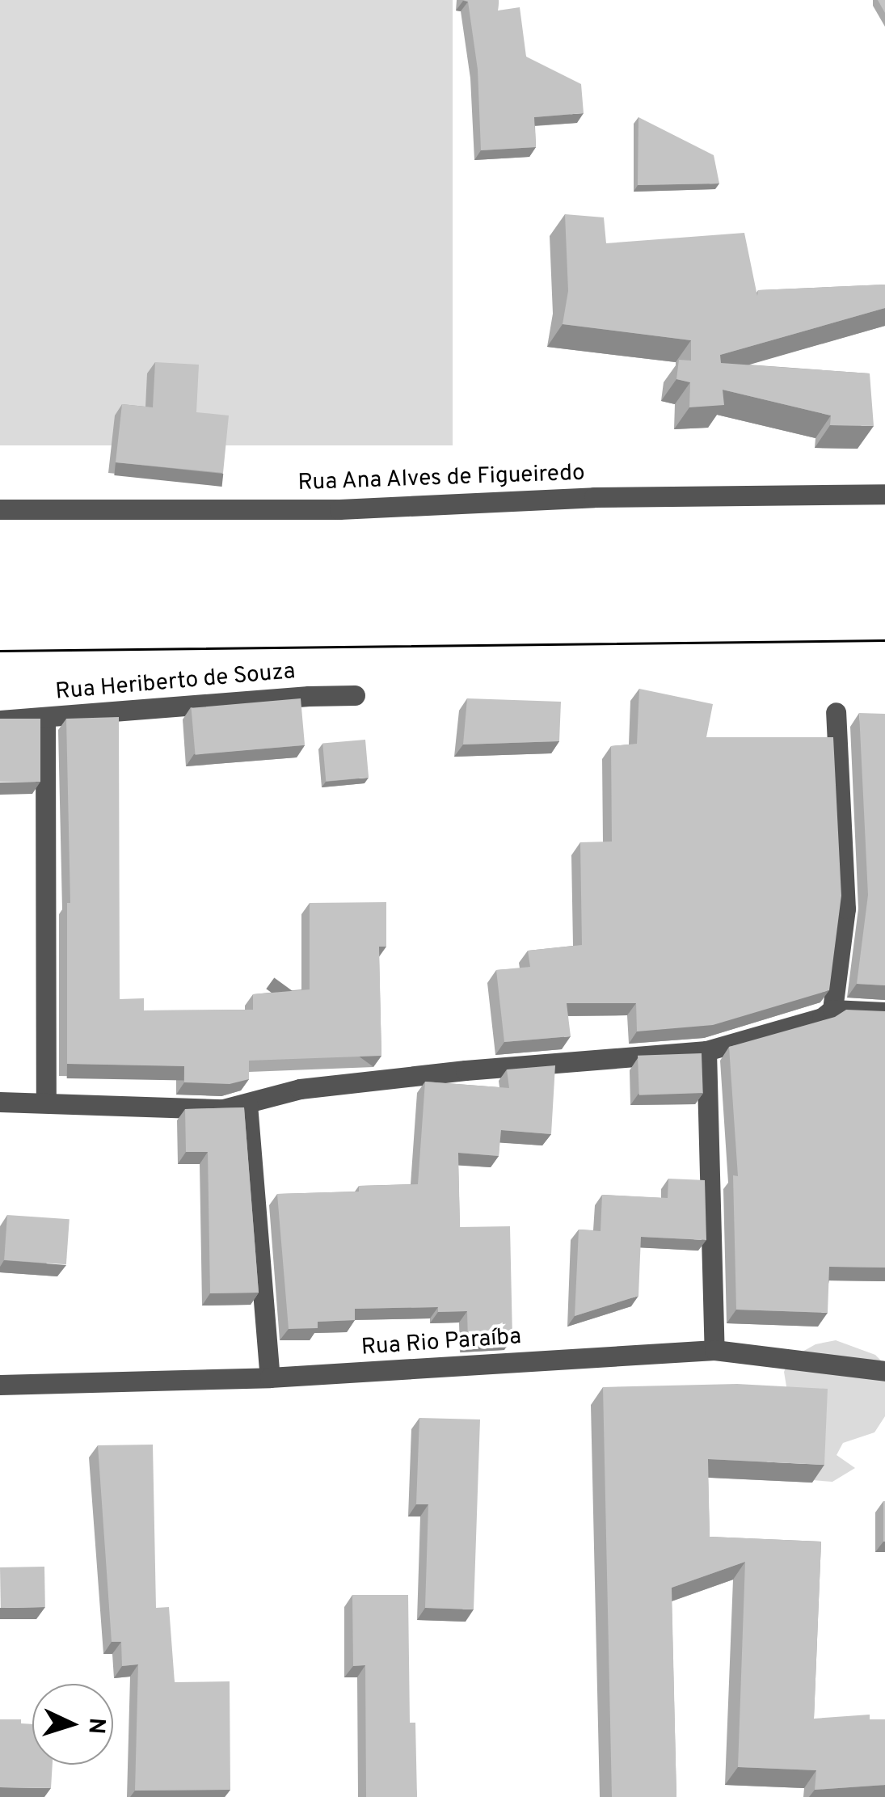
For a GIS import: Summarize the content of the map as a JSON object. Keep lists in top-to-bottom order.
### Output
{
  "streets": {
    "street": ["Rua Ana Alves de Figueiredo", "Rua Heriberto de Souza", "Rua Rio Paraíba"]
  },
  "north": "right"
}
